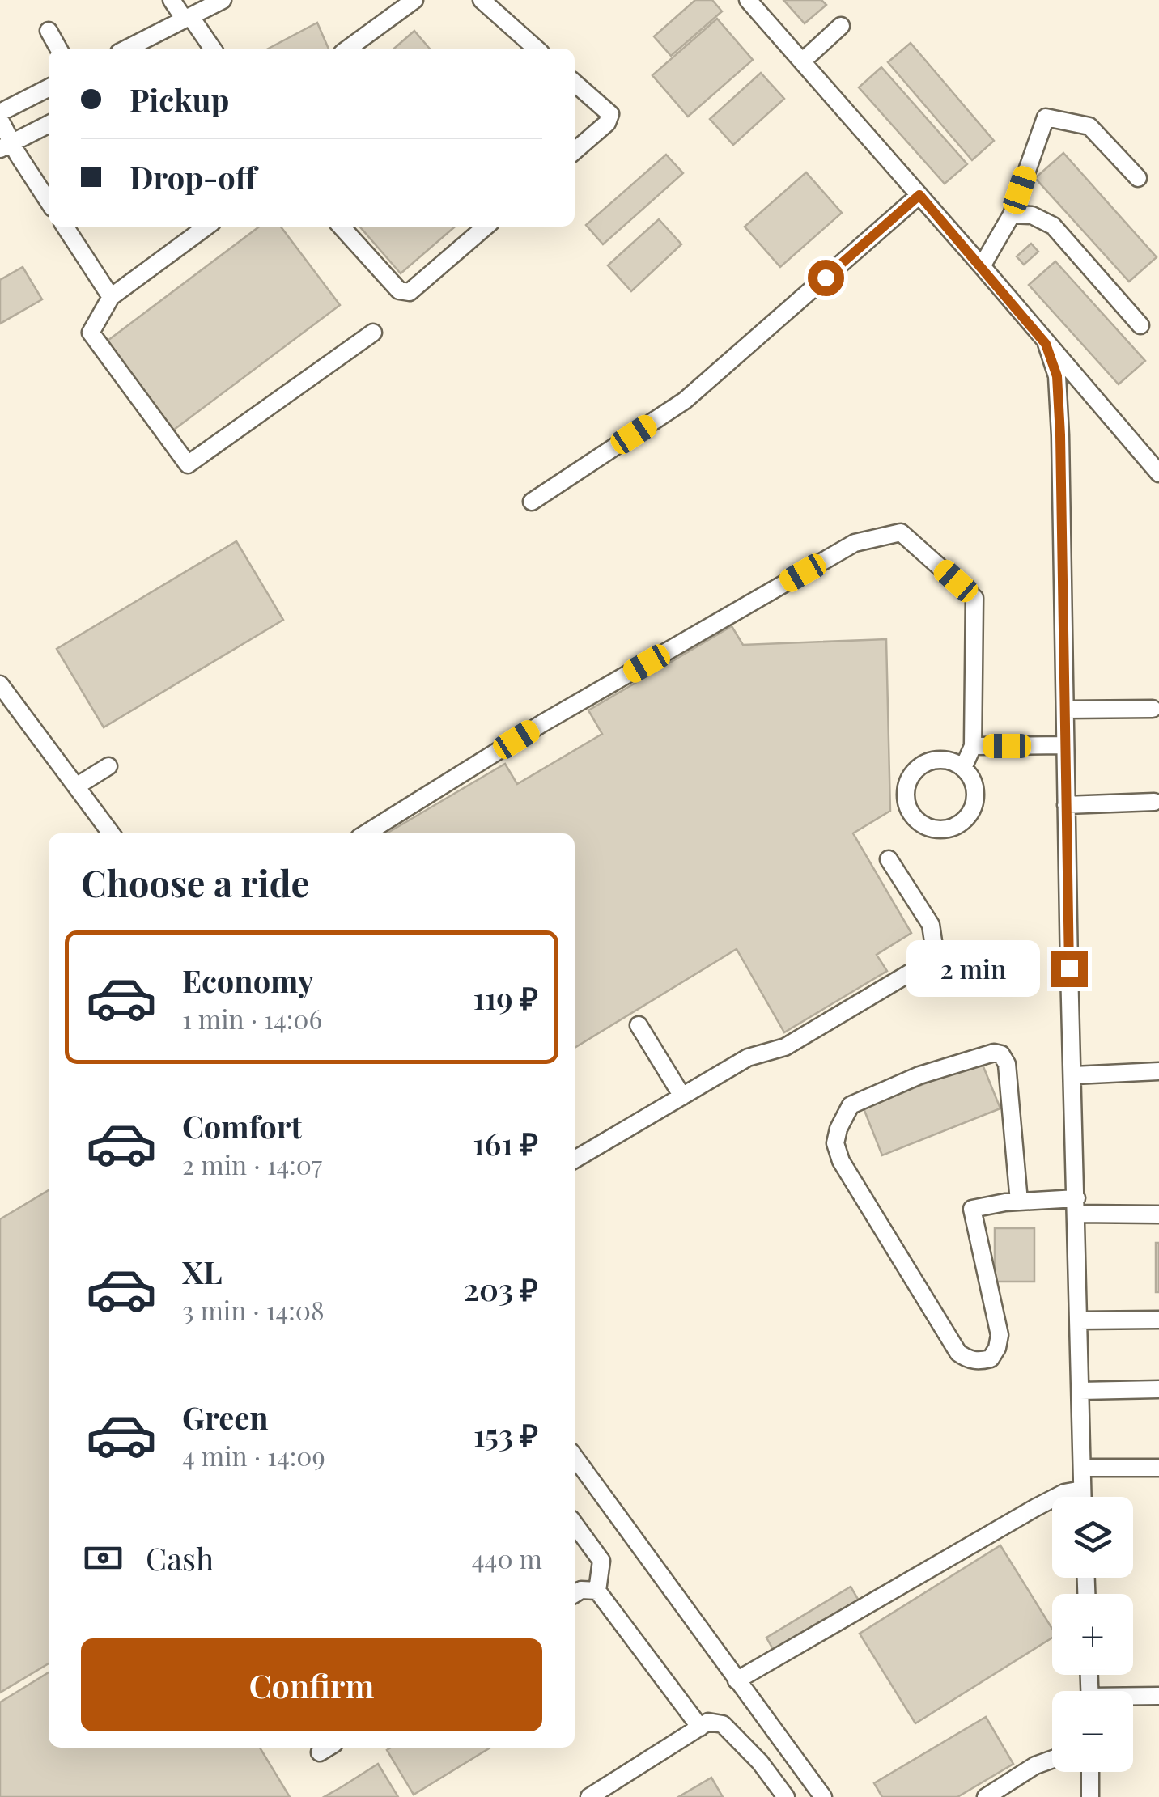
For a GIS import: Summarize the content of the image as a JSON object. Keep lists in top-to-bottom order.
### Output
{
  "page": {
    "banner": ["Pickup", "Drop-off"],
    "heading": "Choose a ride",
    "list": [
      {
        "name": "Economy",
        "note": "1 min · 14:06",
        "value": "119 ₽"
      },
      {
        "name": "Comfort",
        "note": "2 min · 14:07",
        "value": "161 ₽"
      },
      {
        "name": "XL",
        "note": "3 min · 14:08",
        "value": "203 ₽"
      },
      {
        "name": "Green",
        "note": "4 min · 14:09",
        "value": "153 ₽"
      }
    ],
    "bubble": "2 min",
    "map_buttons": ["+", "−"],
    "pay": ["Cash", "440 m"],
    "buttons": "Confirm"
  }
}
